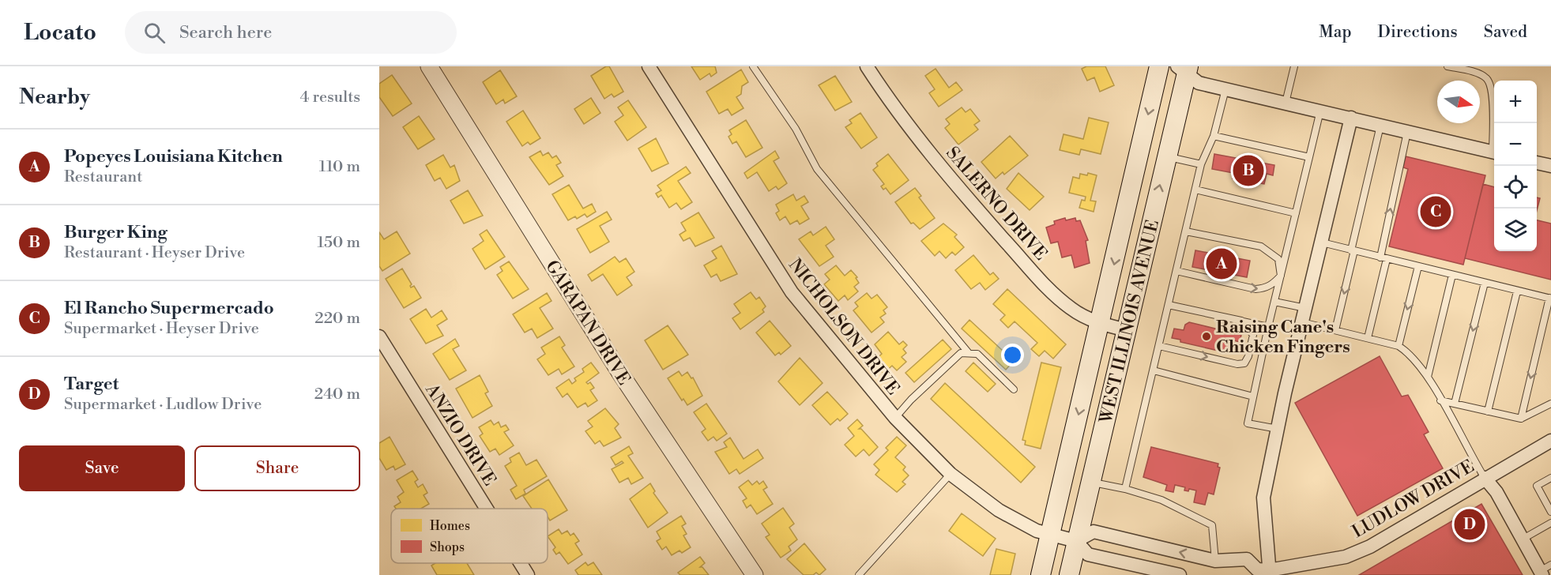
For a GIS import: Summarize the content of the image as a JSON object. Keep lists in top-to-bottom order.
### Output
{
  "streets": {
    "main road": ["WEST ILLINOIS AVENUE"],
    "street": [
      "SALERNO DRIVE",
      "GARAPAN DRIVE",
      "NICHOLSON DRIVE",
      "ANZIO DRIVE",
      "LUDLOW DRIVE"
    ]
  },
  "crossings": [
    ["SALERNO DRIVE", "WEST ILLINOIS AVENUE"],
    ["WEST ILLINOIS AVENUE", "NICHOLSON DRIVE"]
  ],
  "places": ["Raising Cane's Chicken Fingers"],
  "legend": ["Homes", "Shops"],
  "north": "right",
  "page": {
    "header": "Locato",
    "search": "Search here",
    "nav": ["Map", "Directions", "Saved"],
    "heading": ["Nearby", "4 results"],
    "map_buttons": ["+", "−"],
    "list": [
      {
        "mark": "A",
        "name": "Popeyes Louisiana Kitchen",
        "note": "Restaurant",
        "value": "110 m"
      },
      {
        "mark": "B",
        "name": "Burger King",
        "note": "Restaurant · Heyser Drive",
        "value": "150 m"
      },
      {
        "mark": "C",
        "name": "El Rancho Supermercado",
        "note": "Supermarket · Heyser Drive",
        "value": "220 m"
      },
      {
        "mark": "D",
        "name": "Target",
        "note": "Supermarket · Ludlow Drive",
        "value": "240 m"
      }
    ],
    "pins": [
      "B",
      "C",
      "A",
      "D"
    ],
    "buttons": ["Save", "Share"]
  }
}
